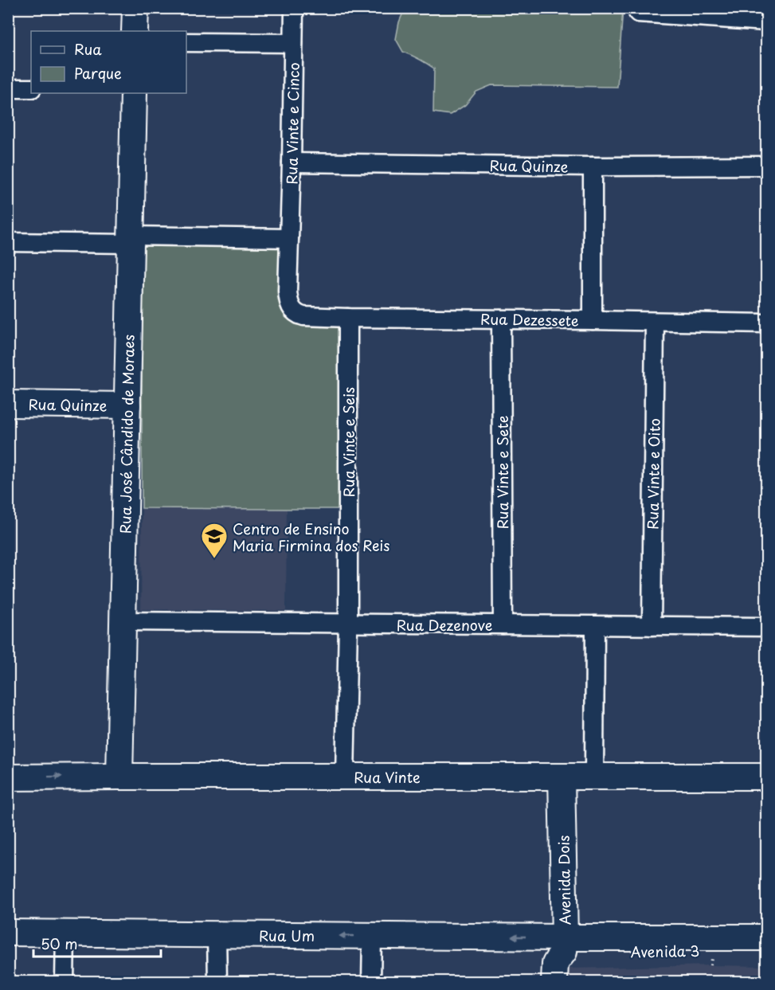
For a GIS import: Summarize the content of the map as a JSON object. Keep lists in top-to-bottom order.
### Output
{
  "streets": {
    "street": [
      "Rua Vinte e Cinco",
      "Rua Quinze",
      "Rua Dezessete",
      "Rua José Cândido de Moraes",
      "Rua Vinte e Seis",
      "Rua Vinte e Sete",
      "Rua Vinte e Oito",
      "Rua Dezenove",
      "Rua Vinte",
      "Avenida Dois",
      "Rua Um",
      "Avenida 3"
    ]
  },
  "crossings": [
    ["Rua Vinte e Cinco", "Rua Quinze"],
    ["Rua Vinte e Cinco", "Rua Dezessete"],
    ["Rua Quinze", "Rua José Cândido de Moraes"],
    ["Rua Dezessete", "Rua Vinte e Seis"],
    ["Rua Dezessete", "Rua Vinte e Sete"],
    ["Rua Dezessete", "Rua Vinte e Oito"],
    ["Rua José Cândido de Moraes", "Rua Dezenove"],
    ["Rua José Cândido de Moraes", "Rua Vinte"],
    ["Rua Vinte e Seis", "Rua Dezenove"],
    ["Rua Vinte e Seis", "Rua Vinte"],
    ["Rua Vinte e Sete", "Rua Dezenove"],
    ["Rua Vinte e Oito", "Rua Dezenove"],
    ["Rua Vinte", "Avenida Dois"],
    ["Avenida Dois", "Rua Um"],
    ["Avenida Dois", "Avenida 3"],
    ["Rua Um", "Avenida 3"]
  ],
  "one_way": ["Rua Um"],
  "places": {
    "school or university": ["Centro de Ensino Maria Firmina dos Reis"]
  },
  "legend": ["Rua", "Parque"],
  "scale_bar": "50 m"
}
